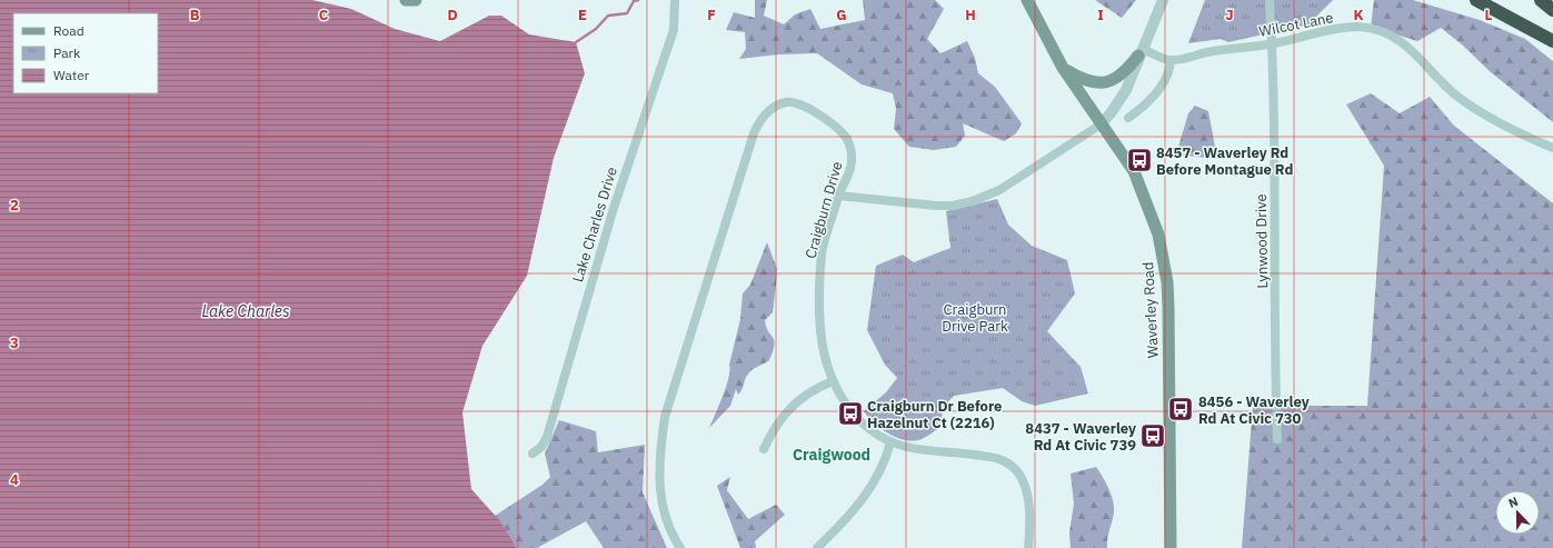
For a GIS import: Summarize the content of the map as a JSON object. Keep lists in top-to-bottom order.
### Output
{
  "streets": {
    "main road": ["Waverley Road"],
    "street": [
      "Wilcot Lane",
      "Craigburn Drive",
      "Lake Charles Drive",
      "Lynwood Drive"
    ]
  },
  "crossings": [
    ["Wilcot Lane", "Lynwood Drive"]
  ],
  "districts": ["Craigwood"],
  "water": ["Lake Charles"],
  "parks": ["Craigburn Drive Park"],
  "places": {
    "bus stop": [
      "8457 - Waverley Rd Before Montague Rd",
      "8456 - Waverley Rd At Civic 730",
      "Craigburn Dr Before Hazelnut Ct (2216)",
      "8437 - Waverley Rd At Civic 739"
    ]
  },
  "legend": ["Road", "Park", "Water"],
  "north": "top",
  "grid": {
    "columns": [
      "B",
      "C",
      "D",
      "E",
      "F",
      "G",
      "H",
      "I",
      "J",
      "K",
      "L"
    ],
    "rows": ["2", "3", "4"]
  }
}
